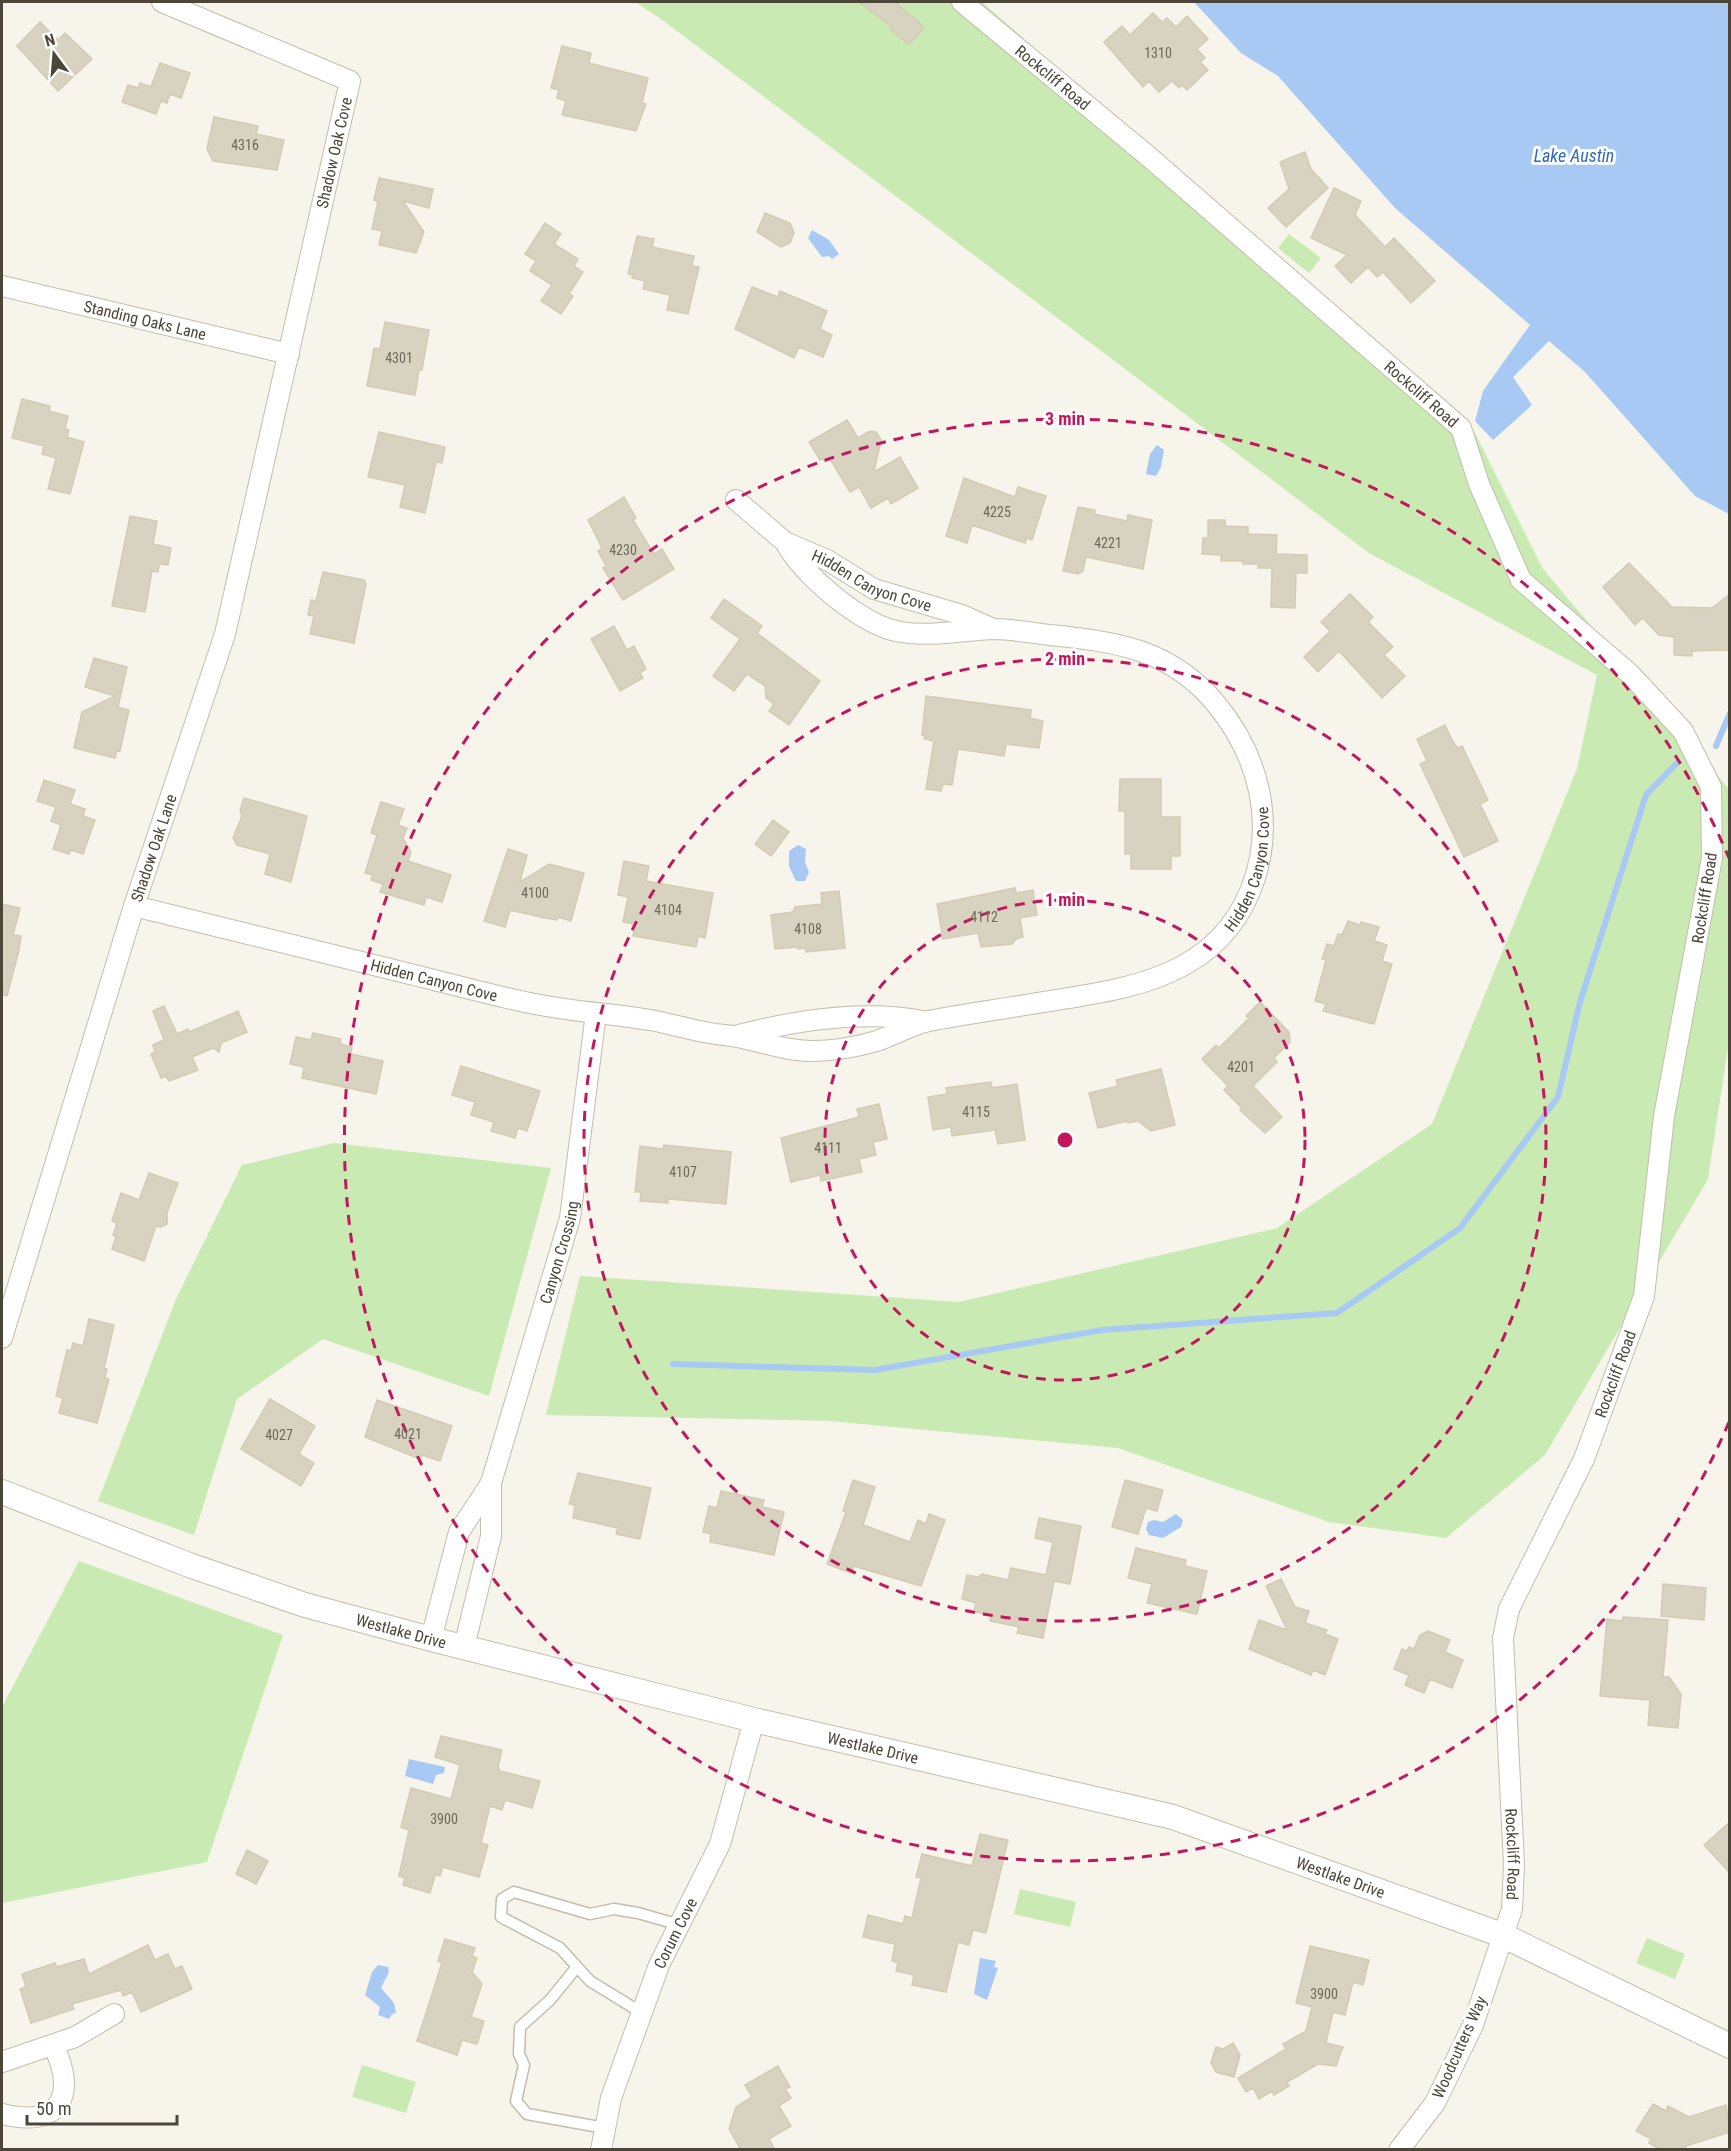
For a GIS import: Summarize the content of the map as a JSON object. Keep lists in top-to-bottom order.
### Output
{
  "streets": {
    "street": [
      "Rockcliff Road",
      "Shadow Oak Cove",
      "Standing Oaks Lane",
      "Hidden Canyon Cove",
      "Shadow Oak Lane",
      "Canyon Crossing",
      "Westlake Drive",
      "Corum Cove",
      "Woodcutters Way"
    ]
  },
  "crossings": [
    ["Rockcliff Road", "Westlake Drive"],
    ["Rockcliff Road", "Woodcutters Way"],
    ["Shadow Oak Cove", "Standing Oaks Lane"],
    ["Shadow Oak Cove", "Shadow Oak Lane"],
    ["Standing Oaks Lane", "Shadow Oak Lane"],
    ["Hidden Canyon Cove", "Shadow Oak Lane"],
    ["Hidden Canyon Cove", "Canyon Crossing"],
    ["Canyon Crossing", "Westlake Drive"],
    ["Westlake Drive", "Corum Cove"],
    ["Westlake Drive", "Woodcutters Way"]
  ],
  "water": ["Lake Austin"],
  "house_numbers": [
    "1310",
    "4316",
    "4301",
    "4225",
    "4221",
    "4230",
    "4100",
    "4104",
    "4112",
    "4108",
    "4201",
    "4115",
    "4111",
    "4107",
    "4021",
    "4027",
    "3900",
    "3900"
  ],
  "scale_bar": "50 m",
  "north": "top",
  "rings": ["3 min", "2 min", "1 min"]
}
